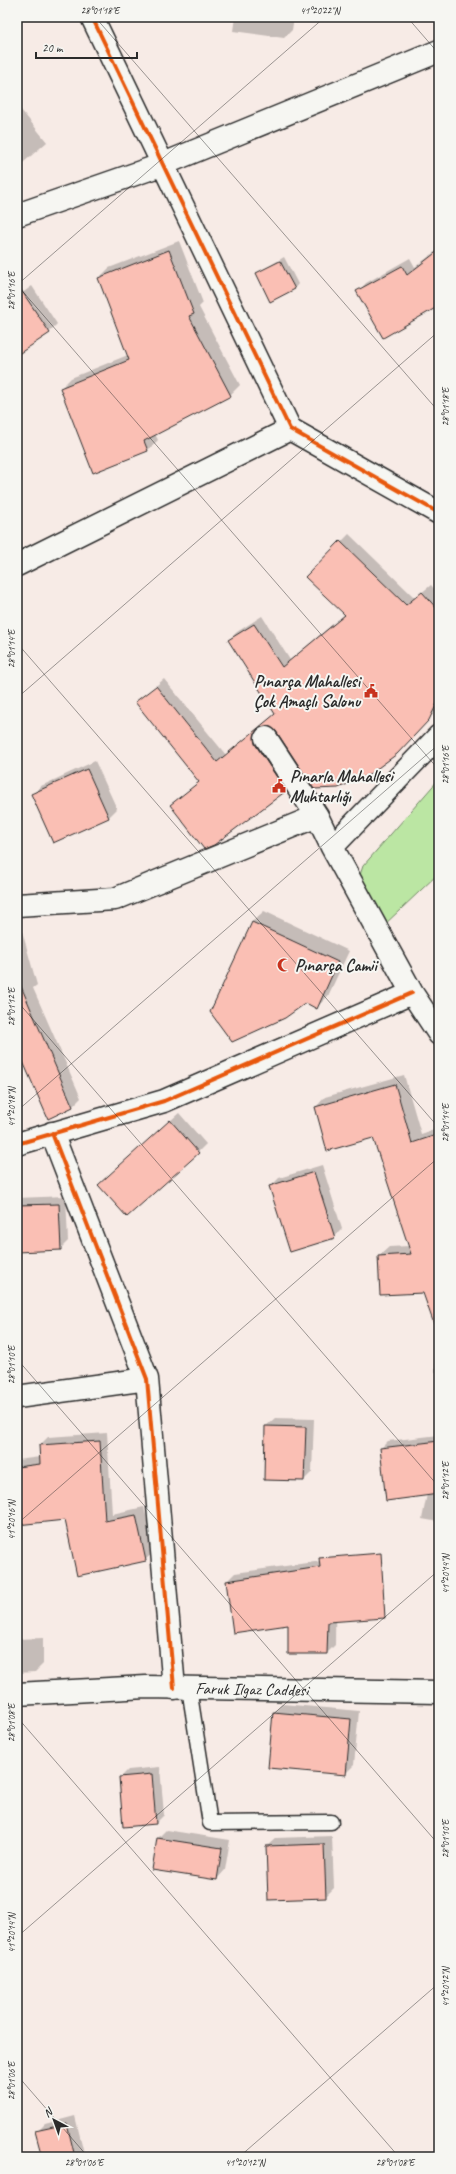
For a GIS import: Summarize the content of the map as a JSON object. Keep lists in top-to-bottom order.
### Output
{
  "streets": {
    "street": ["Faruk Ilgaz Caddesi"]
  },
  "places": {
    "public building": ["Pınarça Mahallesi Çok Amaçlı Salonu", "Pınarla Mahallesi Muhtarlığı"],
    "mosque": ["Pınarça Camii"]
  },
  "scale_bar": "20 m",
  "north": "top left",
  "coordinates": [
    "28°01'18\"E",
    "41°20'22\"N",
    "28°01'16\"E",
    "28°01'14\"E",
    "28°01'12\"E",
    "41°20'18\"N",
    "28°01'10\"E",
    "41°20'16\"N",
    "41°20'14\"N",
    "28°01'08\"E",
    "41°20'12\"N",
    "28°01'06\"E"
  ]
}
